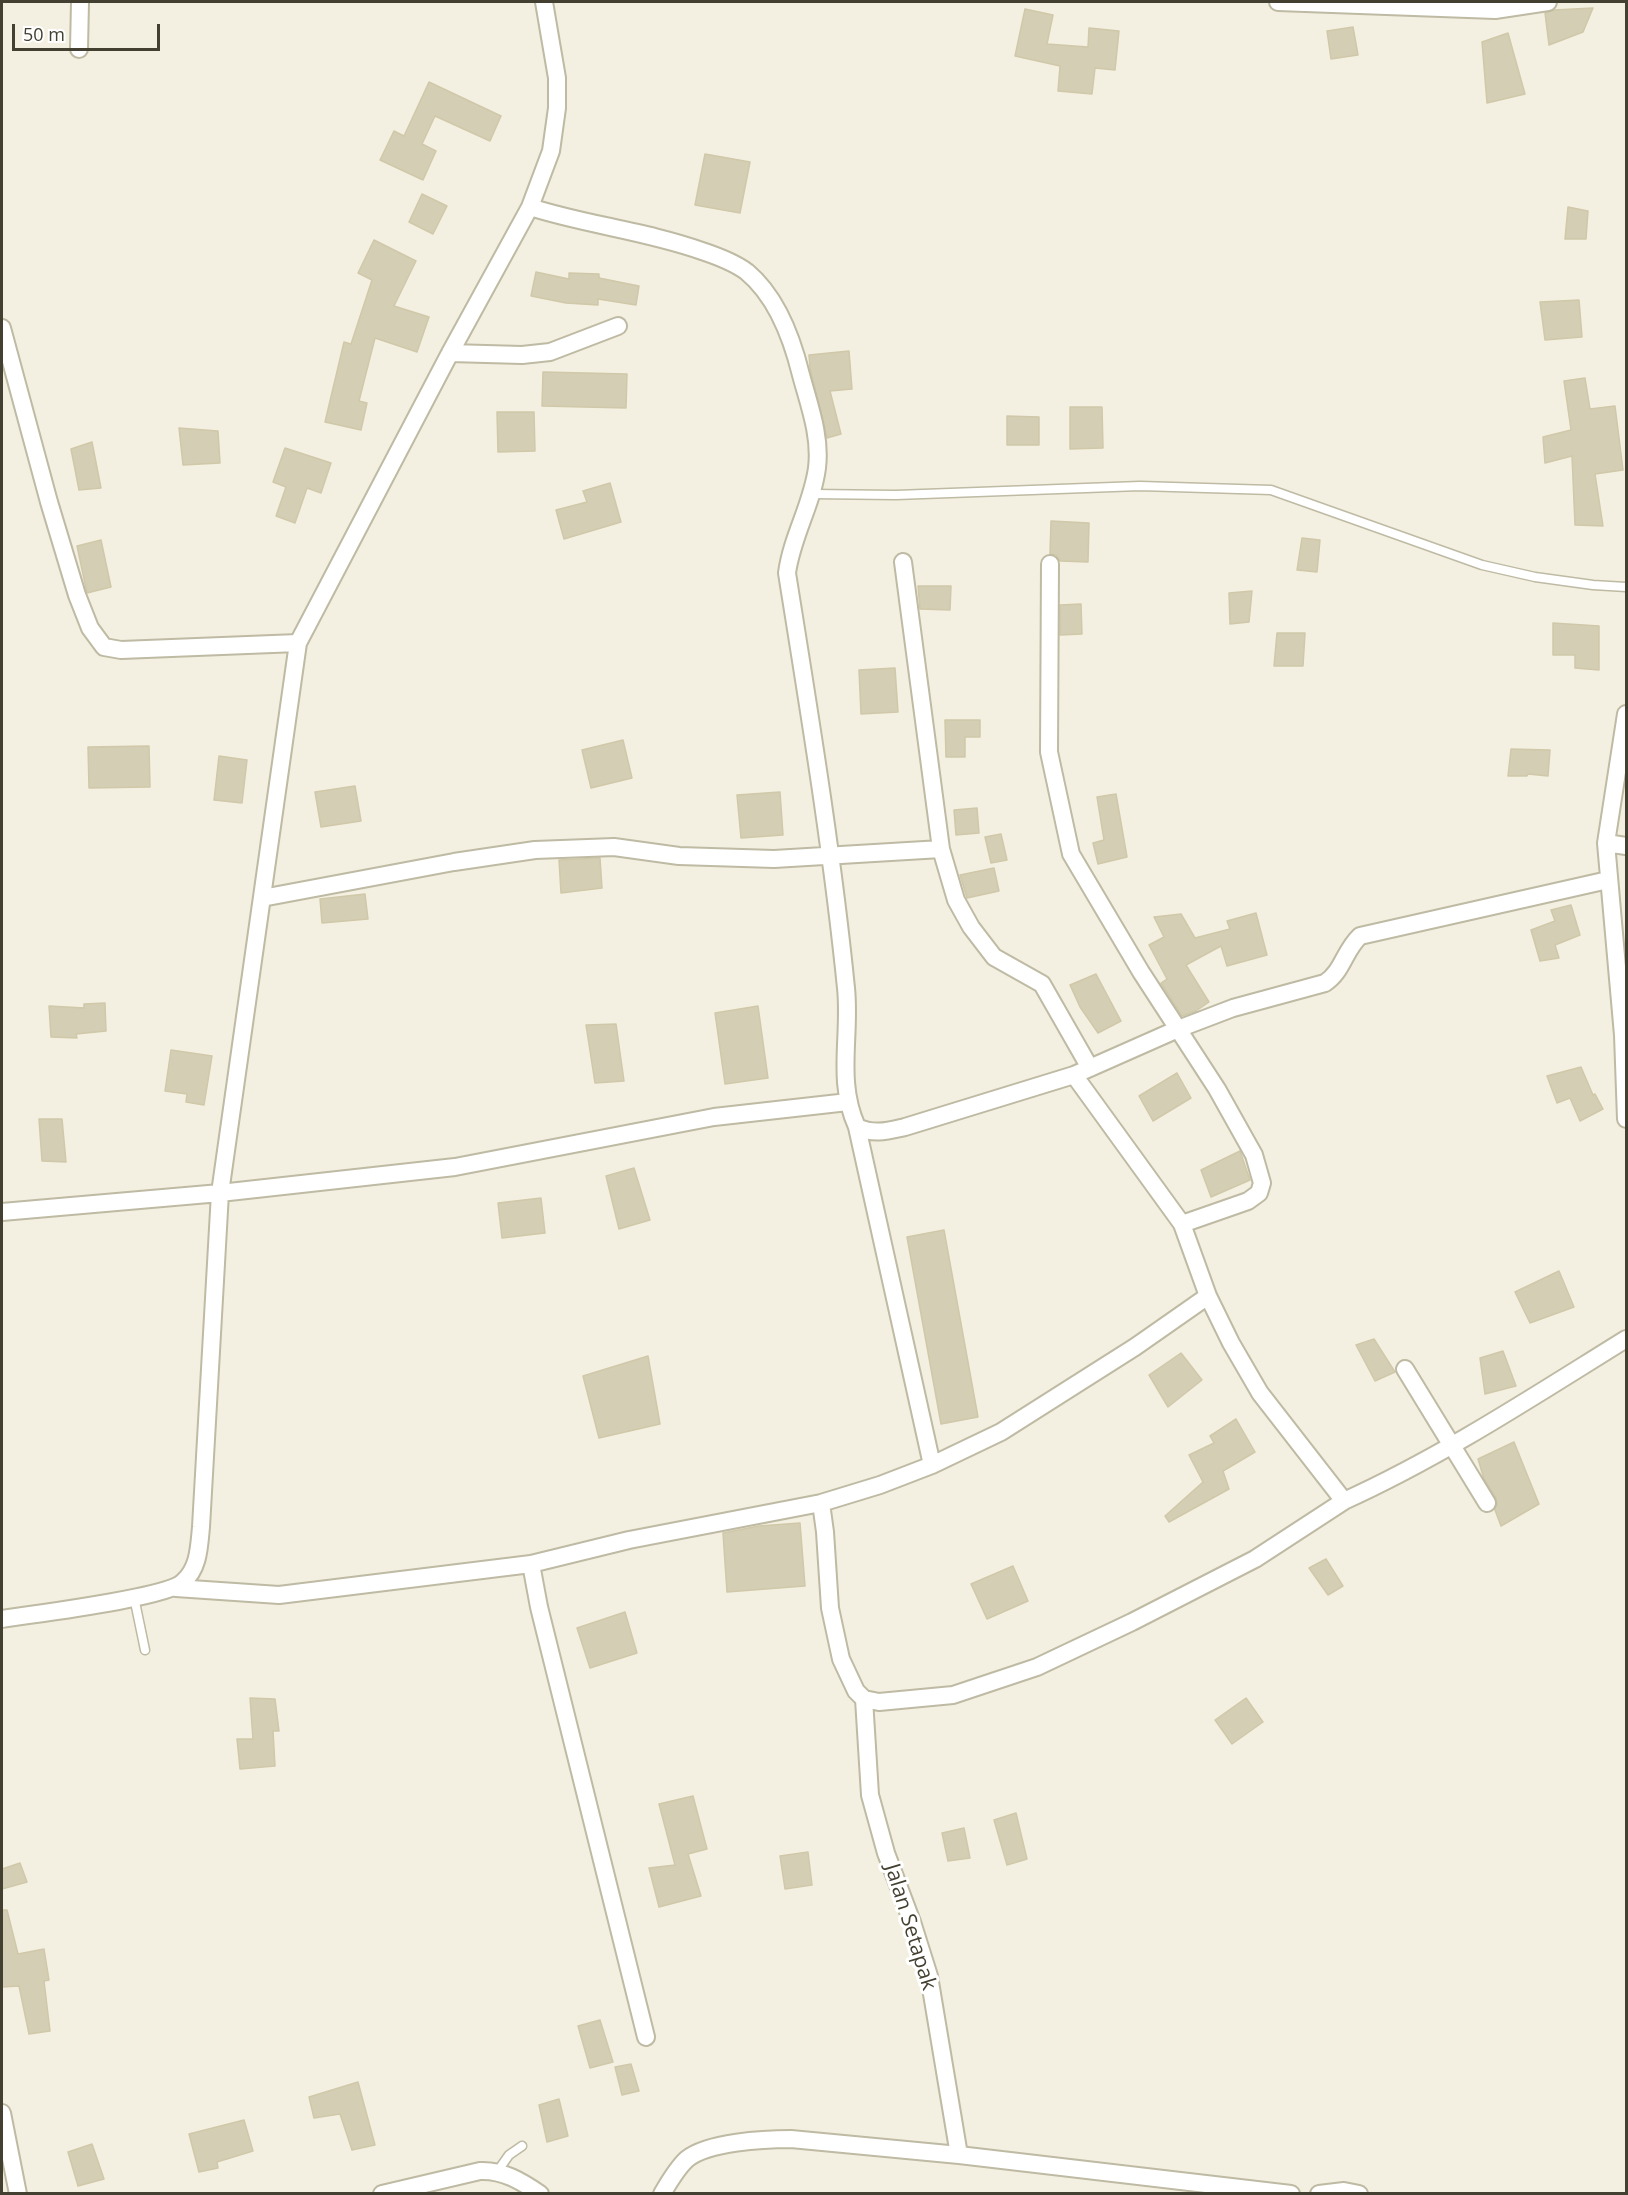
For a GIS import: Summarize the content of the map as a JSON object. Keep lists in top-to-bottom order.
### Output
{
  "streets": {
    "street": ["Jalan Setapak"]
  },
  "scale_bar": "50 m"
}
